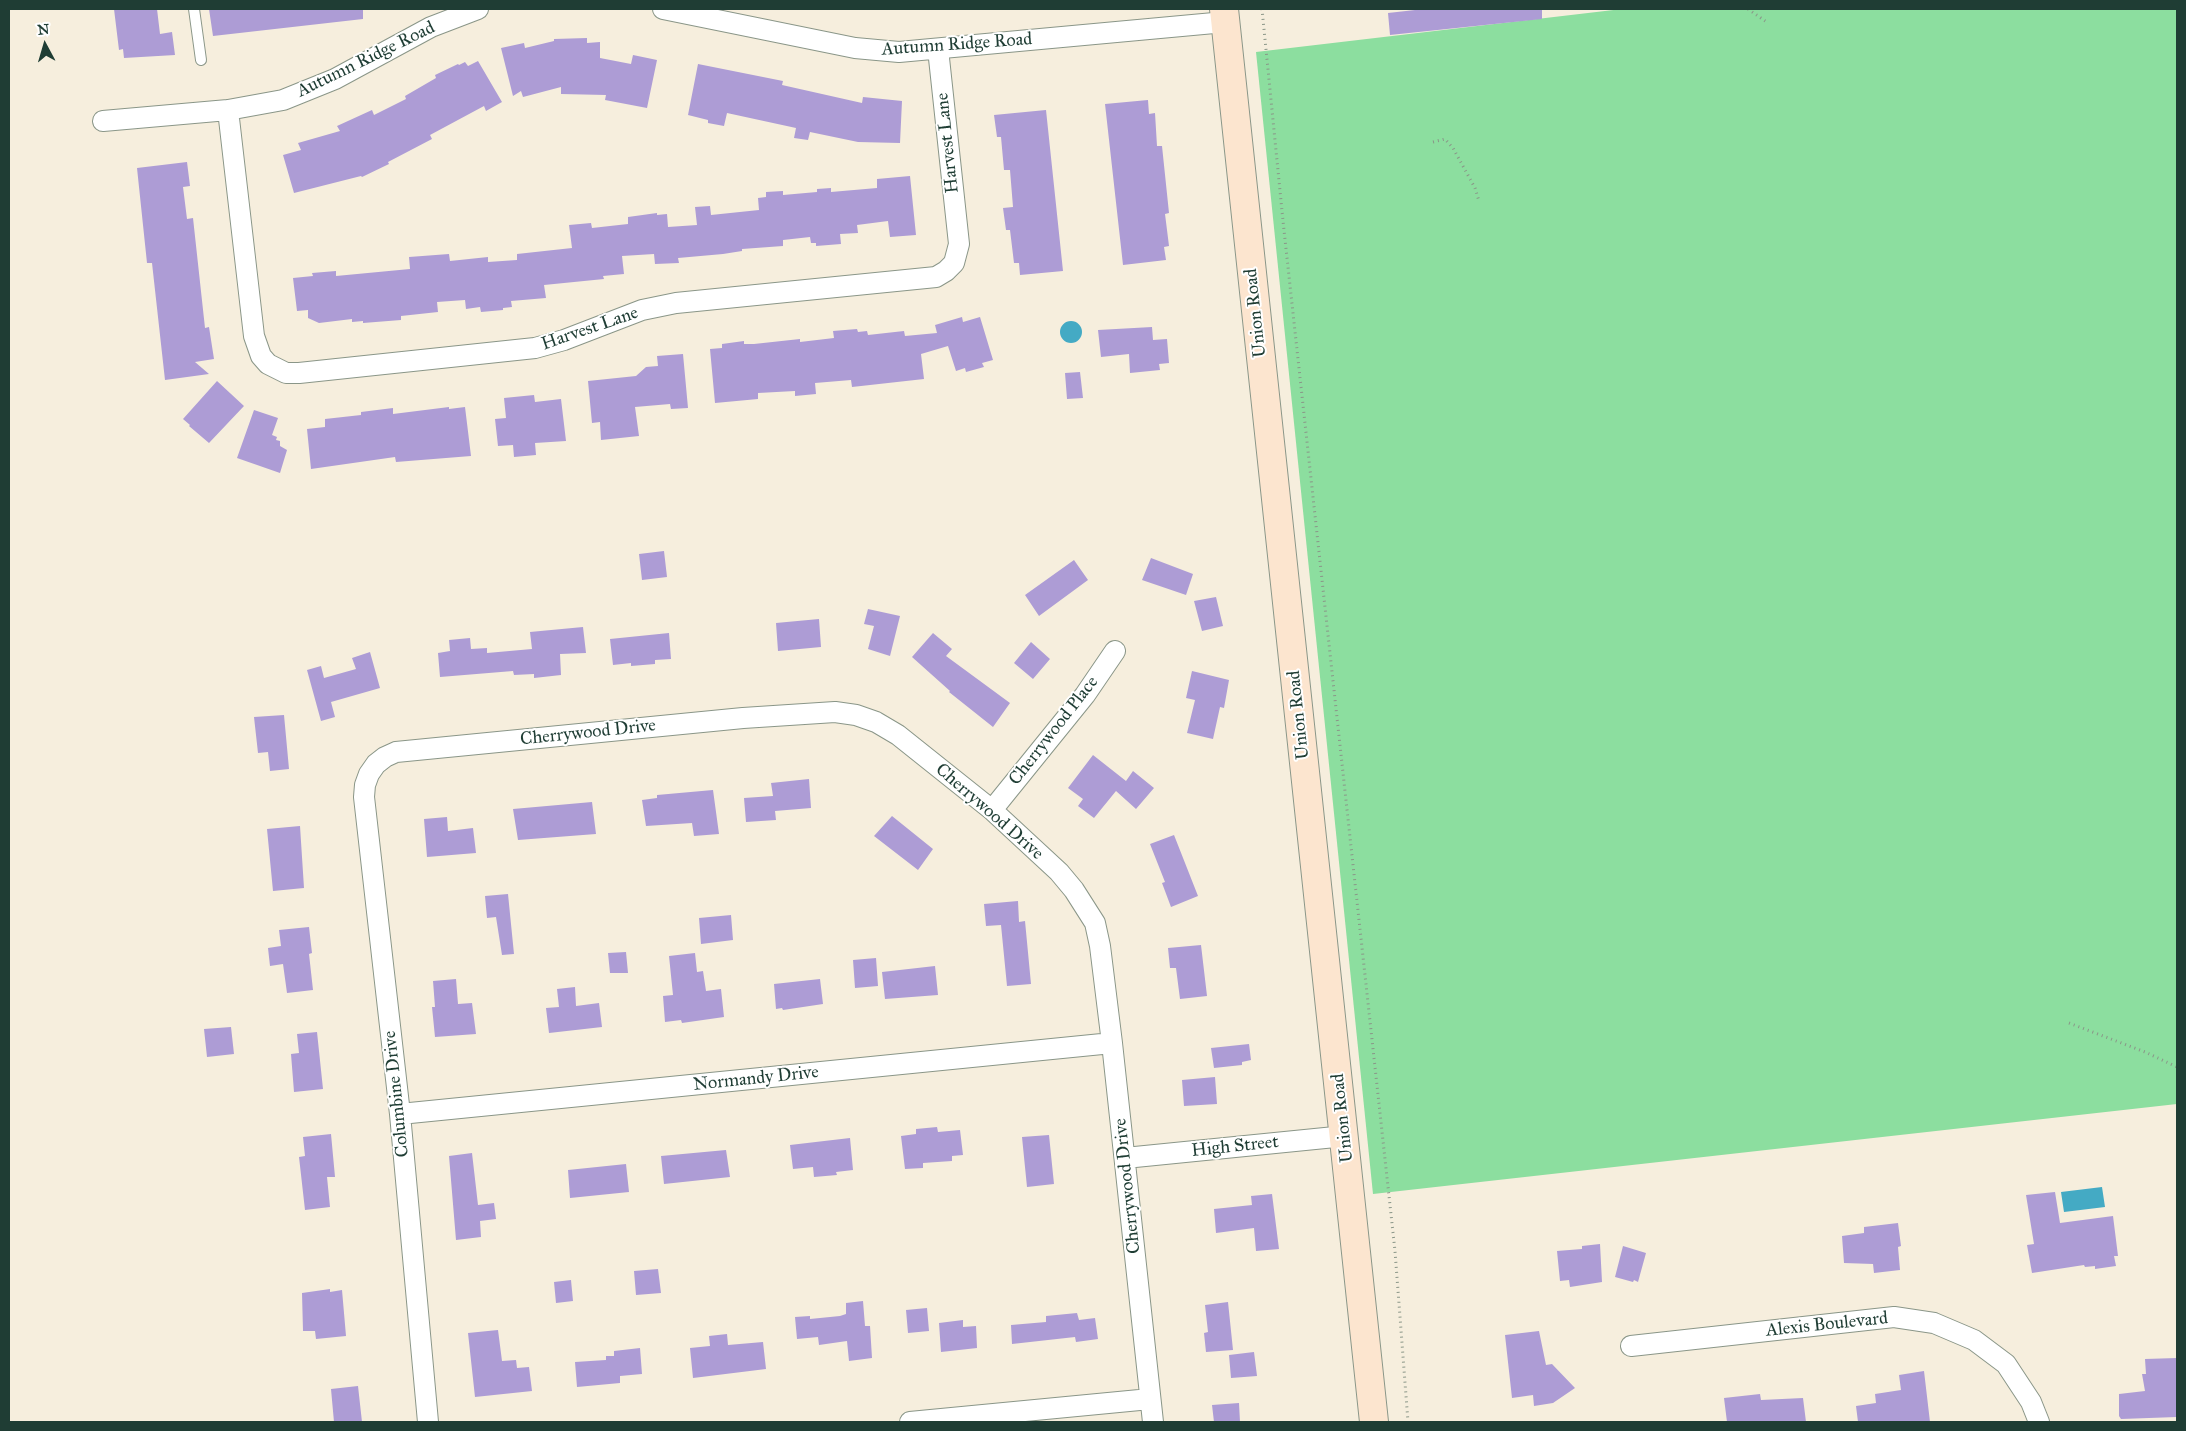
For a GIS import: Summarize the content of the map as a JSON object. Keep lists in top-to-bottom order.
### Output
{
  "streets": {
    "main road": ["Union Road"],
    "street": [
      "Autumn Ridge Road",
      "Harvest Lane",
      "Cherrywood Place",
      "Cherrywood Drive",
      "Normandy Drive",
      "Columbine Drive",
      "High Street",
      "Alexis Boulevard"
    ]
  },
  "crossings": [
    ["Autumn Ridge Road", "Harvest Lane"],
    ["Autumn Ridge Road", "Union Road"],
    ["Union Road", "High Street"],
    ["Cherrywood Place", "Cherrywood Drive"],
    ["Cherrywood Drive", "Normandy Drive"],
    ["Cherrywood Drive", "Columbine Drive"],
    ["Cherrywood Drive", "High Street"],
    ["Normandy Drive", "Columbine Drive"]
  ],
  "north": "top"
}
